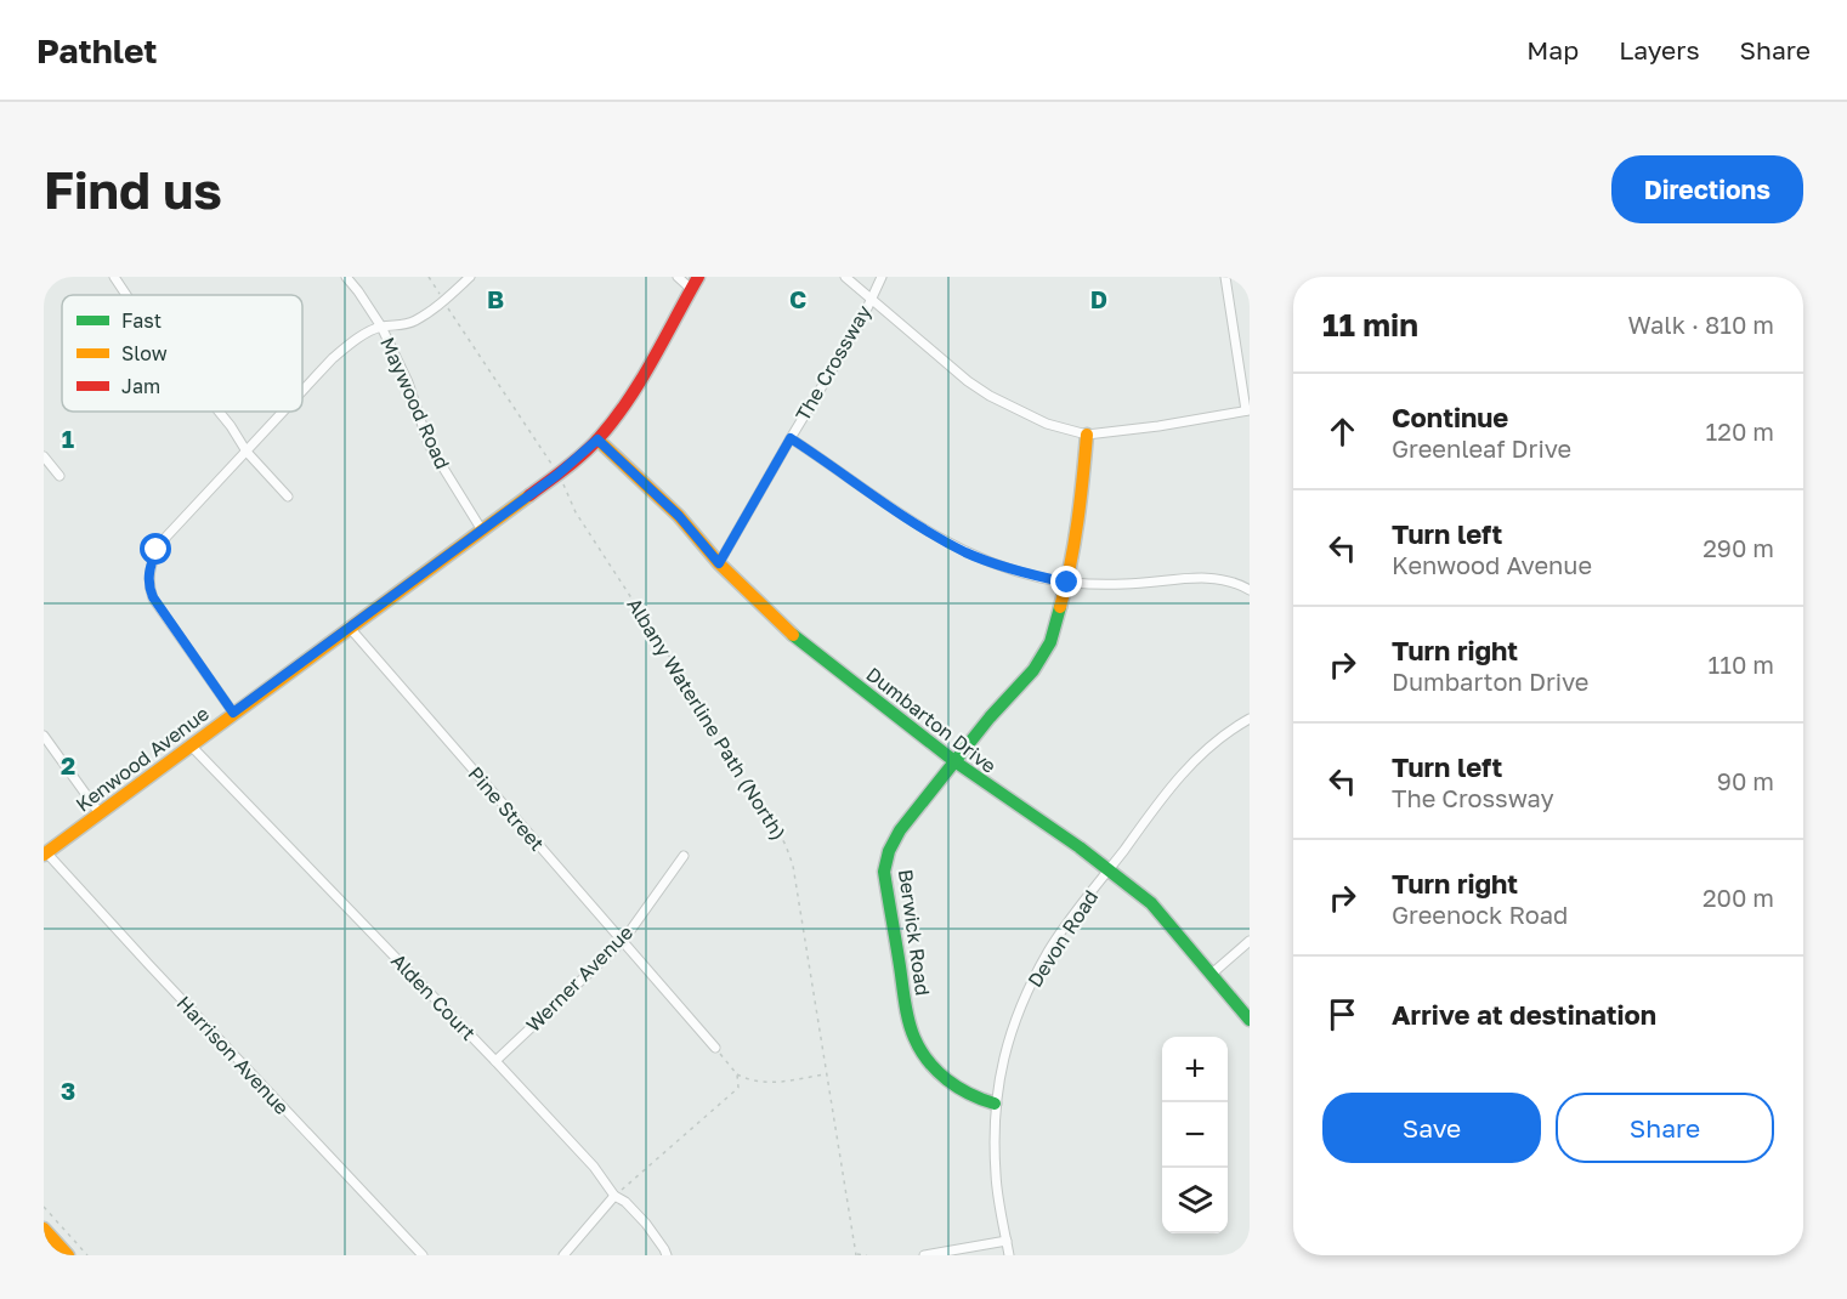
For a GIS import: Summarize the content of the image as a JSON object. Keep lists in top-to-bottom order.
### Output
{
  "streets": {
    "street": [
      "The Crossway",
      "Maywood Road",
      "Dumbarton Drive",
      "Kenwood Avenue",
      "Pine Street",
      "Berwick Road",
      "Devon Road",
      "Werner Avenue",
      "Alden Court",
      "Harrison Avenue"
    ],
    "path": ["Albany Waterline Path (North)"]
  },
  "crossings": [
    ["The Crossway", "Dumbarton Drive"],
    ["Maywood Road", "Kenwood Avenue"],
    ["Albany Waterline Path (North)", "Kenwood Avenue"],
    ["Dumbarton Drive", "Kenwood Avenue"],
    ["Dumbarton Drive", "Berwick Road"],
    ["Dumbarton Drive", "Devon Road"],
    ["Kenwood Avenue", "Pine Street"],
    ["Kenwood Avenue", "Alden Court"],
    ["Kenwood Avenue", "Harrison Avenue"],
    ["Pine Street", "Werner Avenue"],
    ["Berwick Road", "Devon Road"],
    ["Werner Avenue", "Alden Court"]
  ],
  "legend": ["Fast", "Slow", "Jam"],
  "page": {
    "header": "Pathlet",
    "nav": ["Map", "Layers", "Share"],
    "buttons": [
      "Directions",
      ["Save", "Share"]
    ],
    "title": "Find us",
    "heading": ["11 min", "Walk · 810 m"],
    "list": [
      ["Continue", "Greenleaf Drive", "120 m"],
      ["Turn left", "Kenwood Avenue", "290 m"],
      ["Turn right", "Dumbarton Drive", "110 m"],
      ["Turn left", "The Crossway", "90 m"],
      ["Turn right", "Greenock Road", "200 m"],
      "Arrive at destination"
    ],
    "map_buttons": ["+", "−"]
  },
  "grid": {
    "columns": ["B", "C", "D"],
    "rows": ["1", "2", "3"]
  }
}
